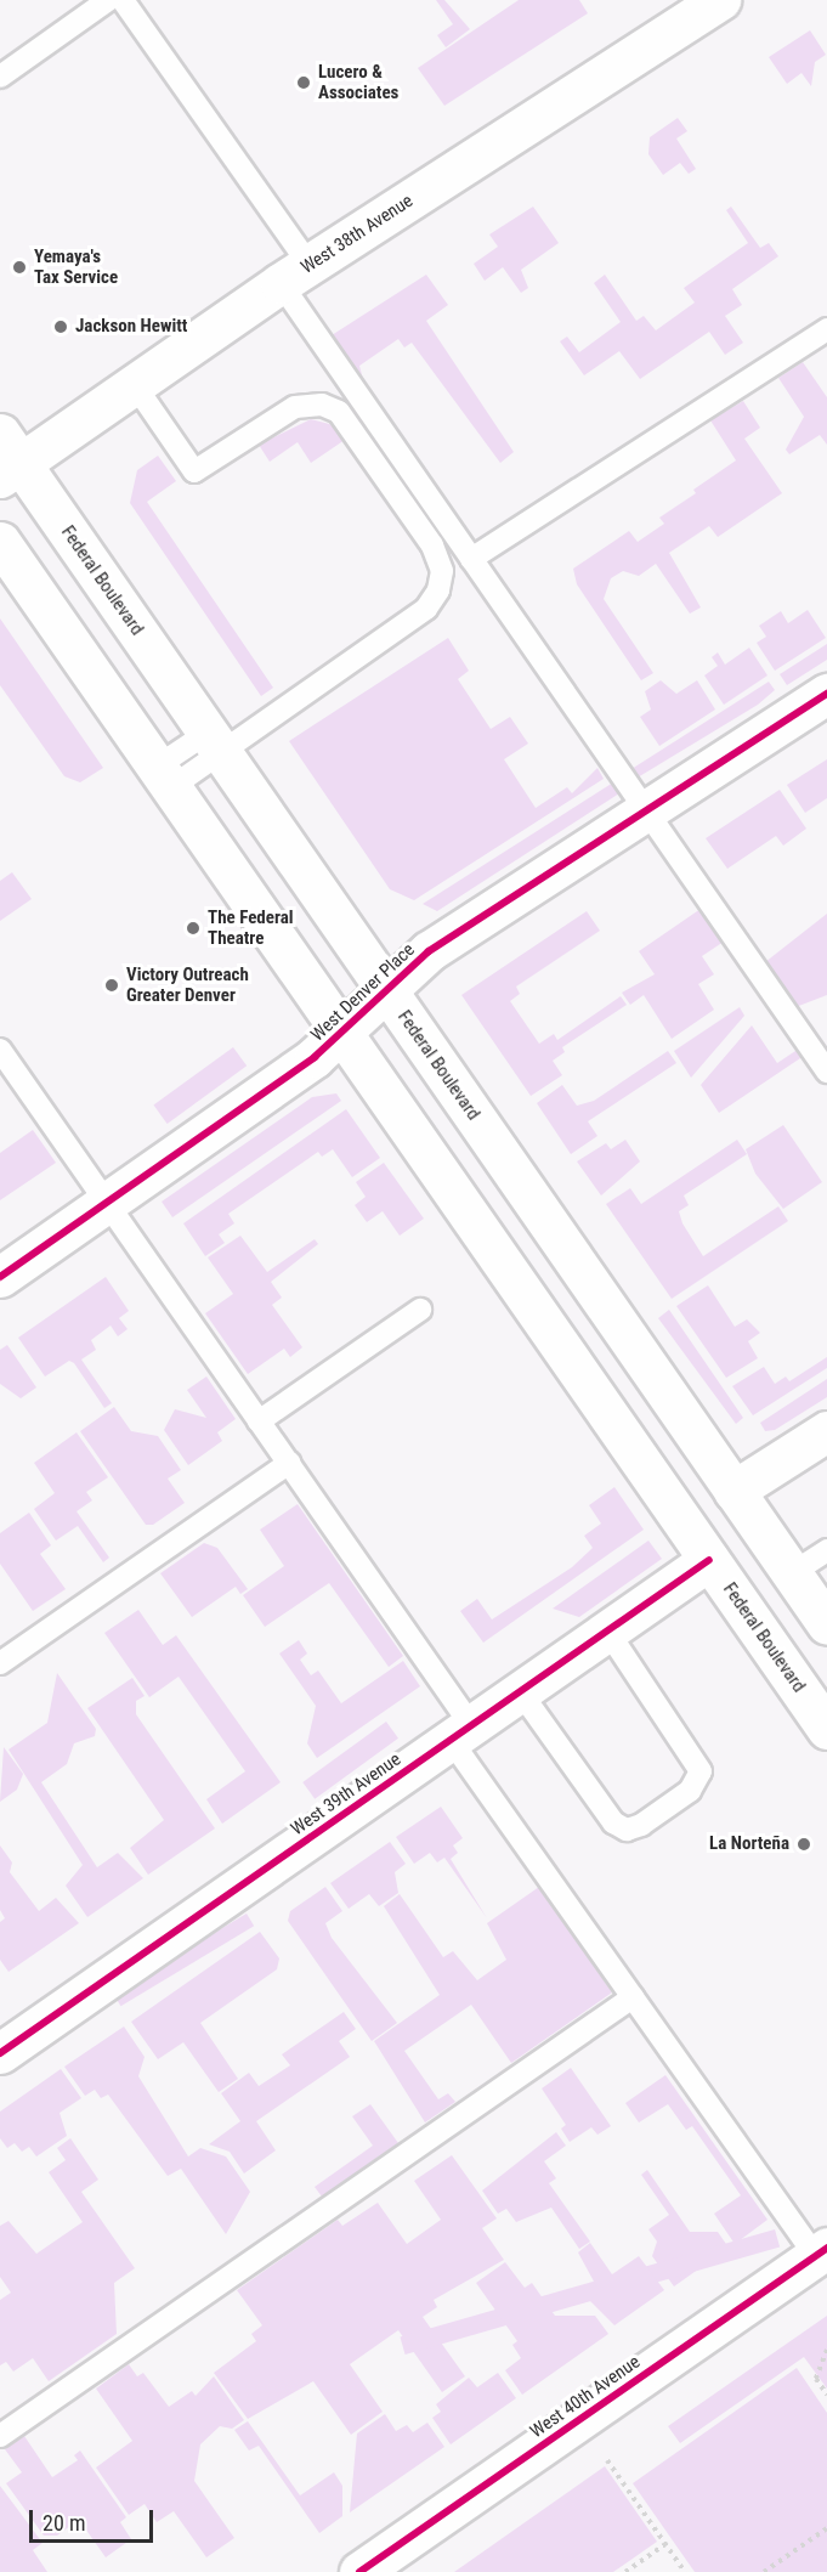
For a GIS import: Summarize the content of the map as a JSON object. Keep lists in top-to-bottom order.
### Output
{
  "streets": {
    "main road": [
      "West 38th Avenue",
      "Federal Boulevard",
      "West Denver Place",
      "West 39th Avenue",
      "West 40th Avenue"
    ]
  },
  "crossings": [
    ["West 38th Avenue", "Federal Boulevard"],
    ["Federal Boulevard", "West Denver Place"],
    ["Federal Boulevard", "West 39th Avenue"]
  ],
  "places": [
    "Lucero & Associates",
    "Yemaya's Tax Service",
    "Jackson Hewitt",
    "The Federal Theatre",
    "Victory Outreach Greater Denver",
    "La Norteña"
  ],
  "scale_bar": "20 m"
}
